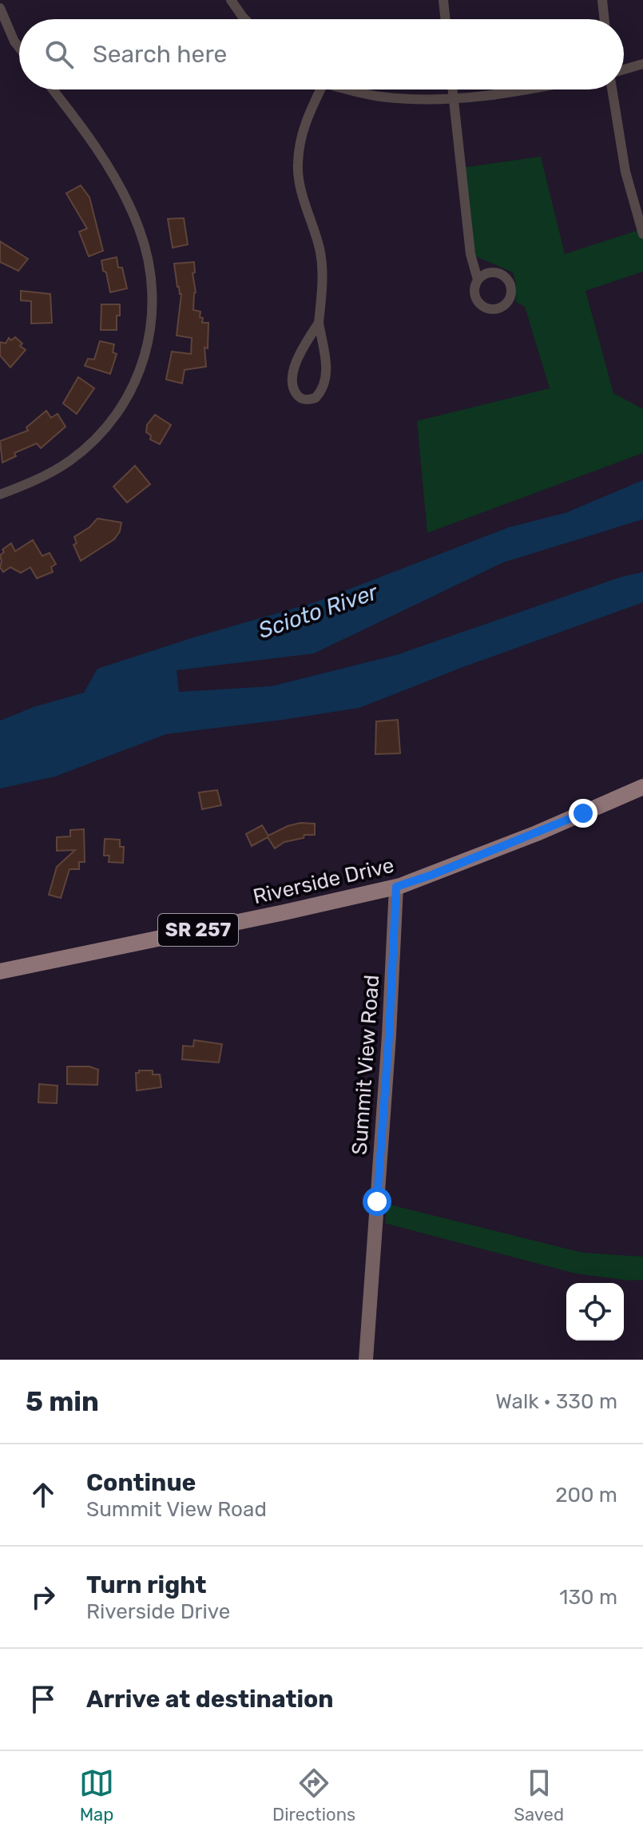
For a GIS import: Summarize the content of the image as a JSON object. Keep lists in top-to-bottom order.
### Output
{
  "streets": {
    "main road": ["Riverside Drive", "SR 257"],
    "street": ["Summit View Road"]
  },
  "crossings": [
    ["Riverside Drive", "Summit View Road"]
  ],
  "water": ["Scioto River"],
  "page": {
    "search": "Search here",
    "heading": ["5 min", "Walk · 330 m"],
    "list": [
      ["Continue", "Summit View Road", "200 m"],
      ["Turn right", "Riverside Drive", "130 m"],
      "Arrive at destination"
    ],
    "nav": ["Map", "Directions", "Saved"]
  }
}
